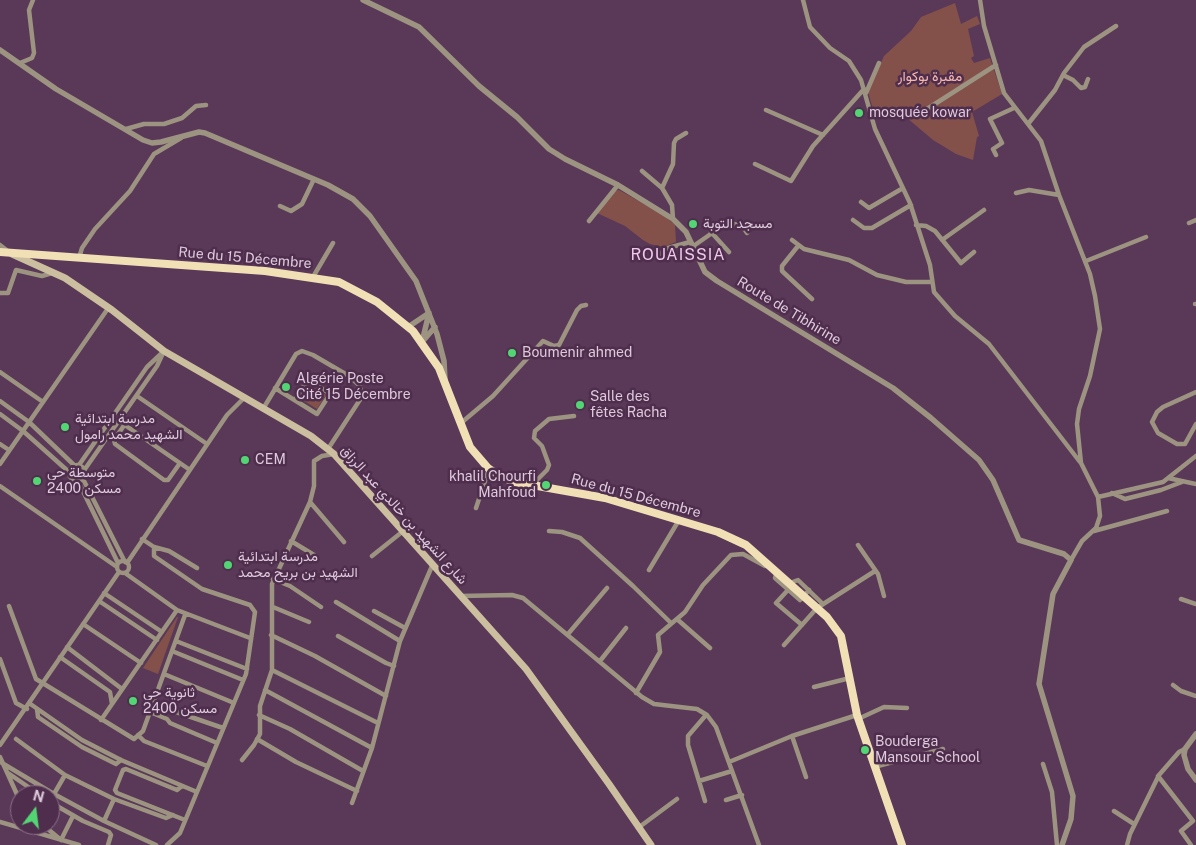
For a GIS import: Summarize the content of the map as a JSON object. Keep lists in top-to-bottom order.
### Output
{
  "streets": {
    "main road": ["Rue du 15 Décembre", "شارع الشهيد بن خالدي عبد الرزاق"],
    "street": ["Route de Tibhirine"]
  },
  "crossings": [
    ["Rue du 15 Décembre", "شارع الشهيد بن خالدي عبد الرزاق"]
  ],
  "districts": ["ROUAISSIA"],
  "parks": ["مقبرة بوكوار"],
  "places": [
    "mosquée kowar",
    "مسجد التوبة",
    "Boumenir ahmed",
    "Algérie Poste Cité 15 Décembre",
    "Salle des fêtes Racha",
    "مدرسة ابتدائية الشهيد محمد رامول",
    "CEM",
    "متوسطة حي 2400 مسكن",
    "khalil Chourfi Mahfoud",
    "مدرسة ابتدائية الشهيد بن بريح محمد",
    "ثانوية حي 2400 مسكن",
    "Bouderga Mansour School"
  ],
  "north": "top"
}
